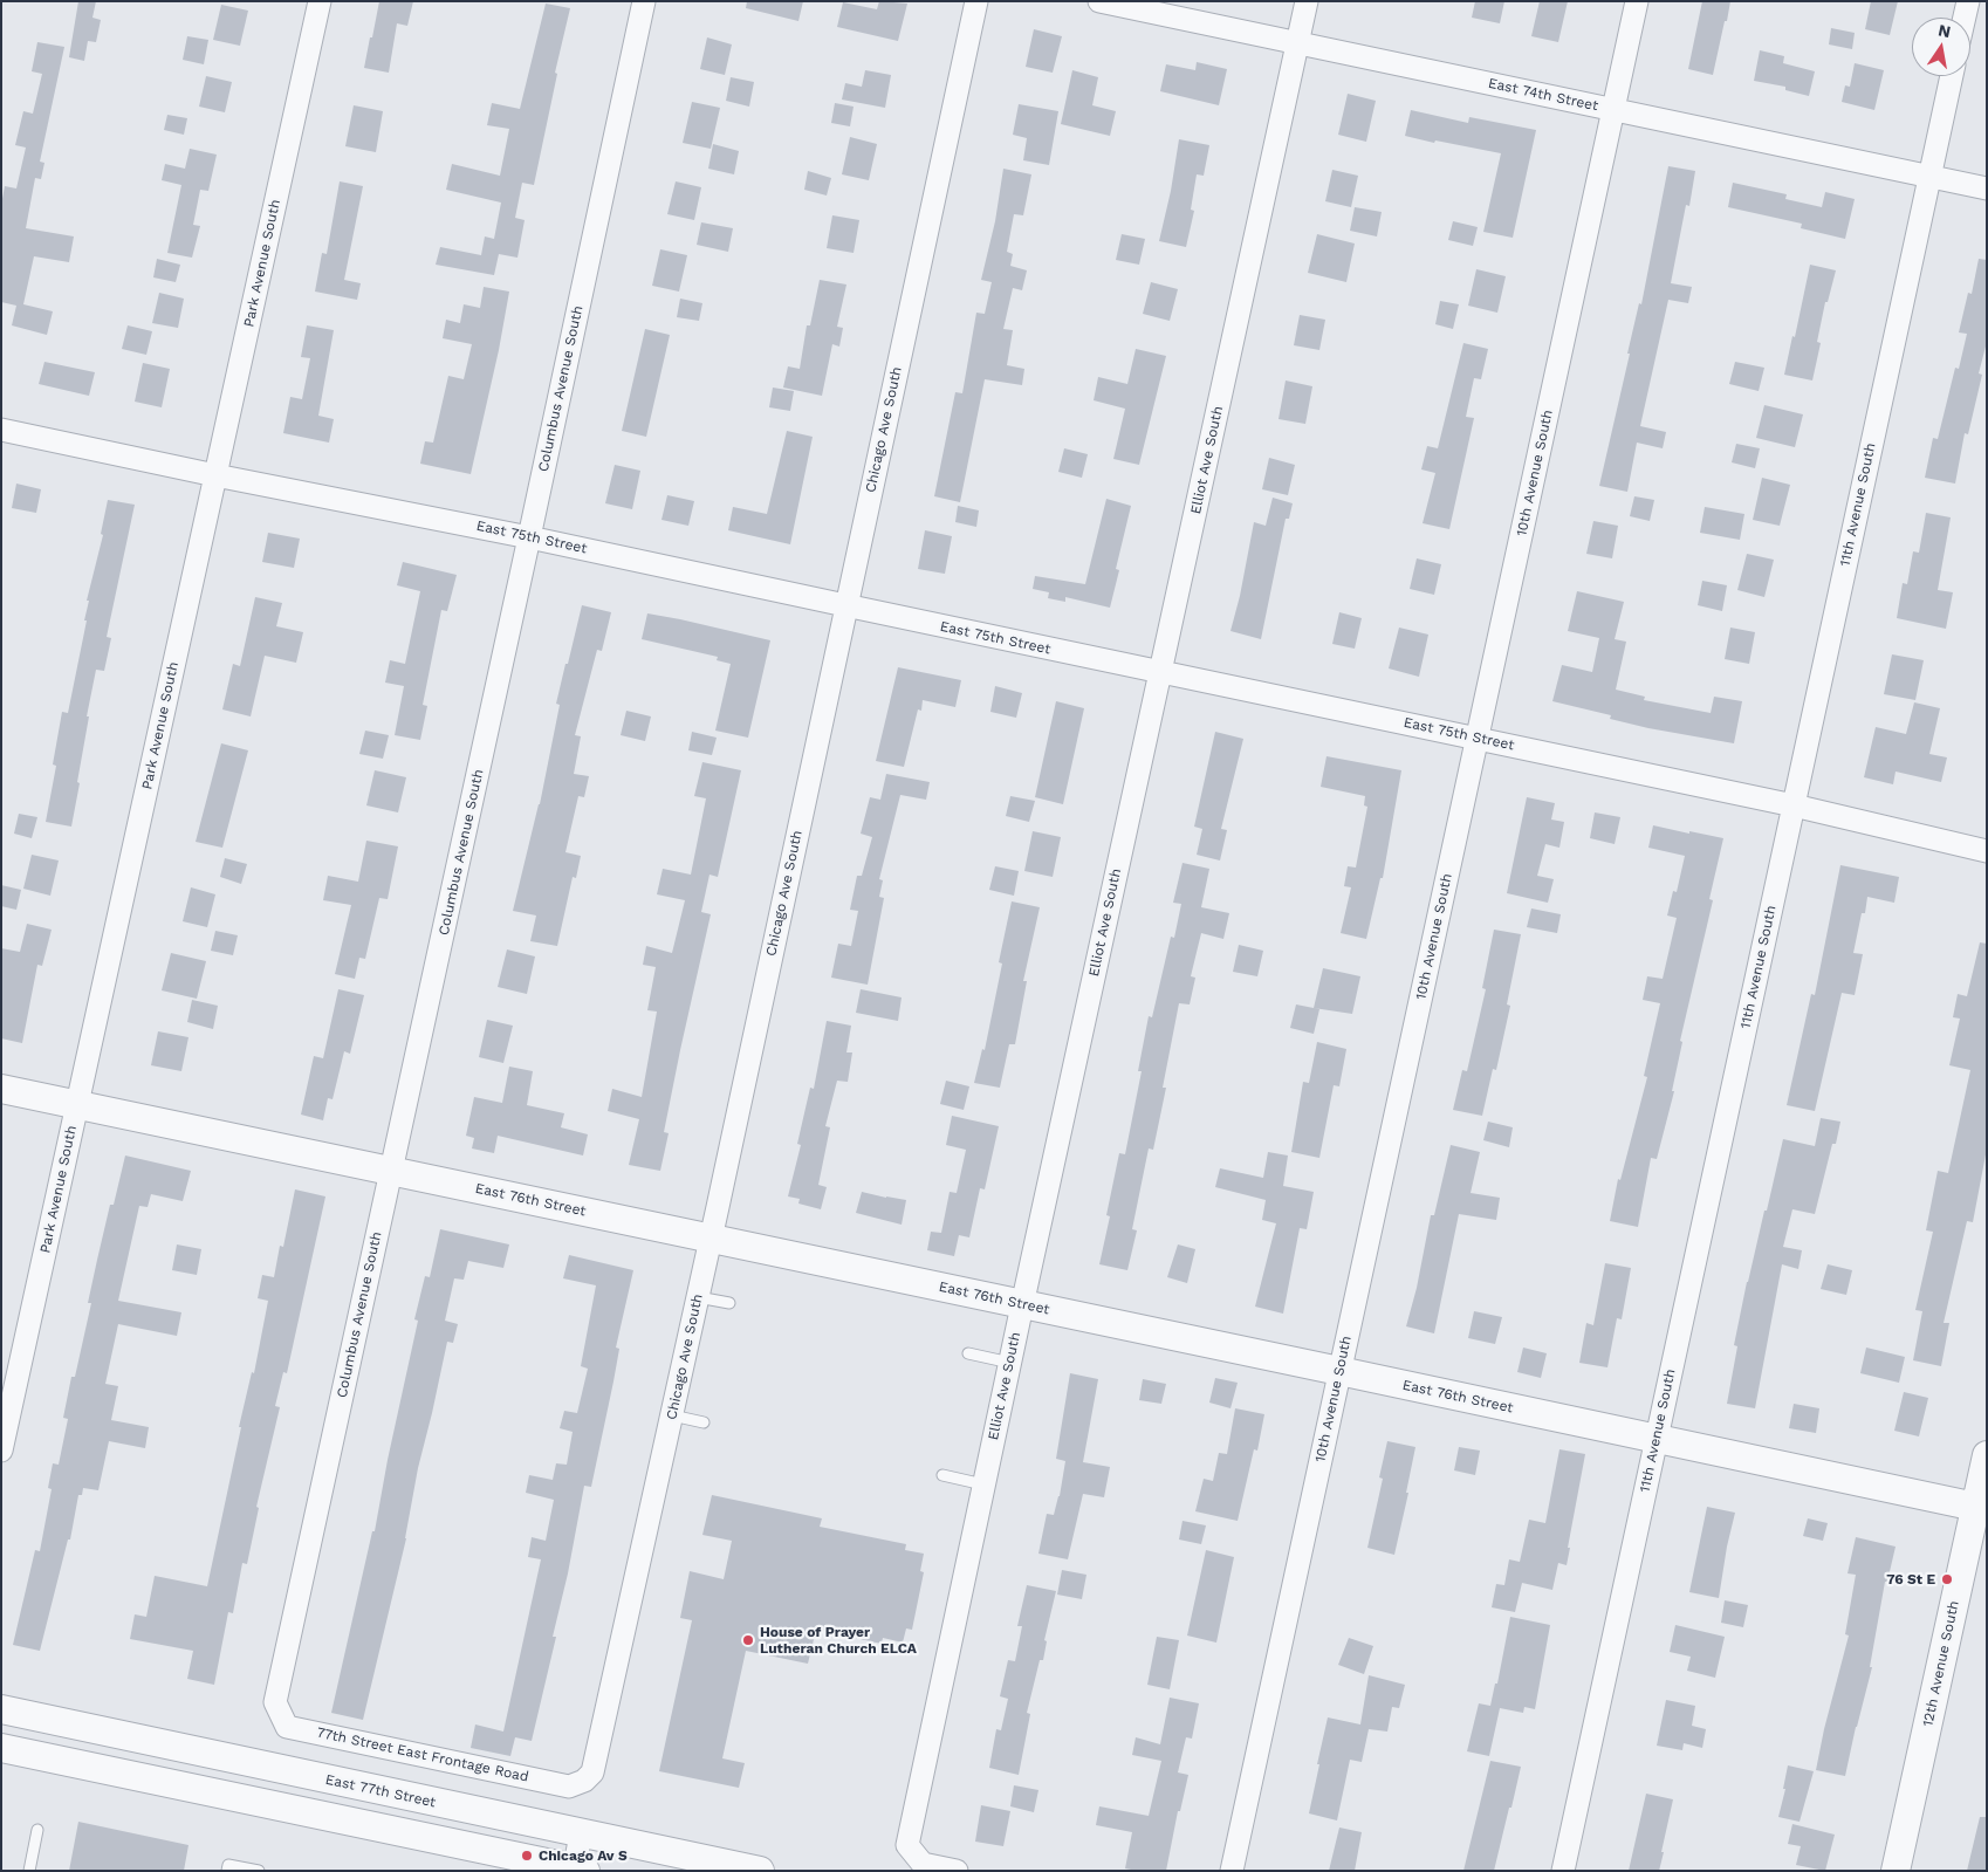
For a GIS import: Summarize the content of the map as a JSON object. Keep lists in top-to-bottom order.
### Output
{
  "streets": {
    "street": [
      "East 74th Street",
      "Park Avenue South",
      "Columbus Avenue South",
      "Chicago Ave South",
      "Elliot Ave South",
      "10th Avenue South",
      "11th Avenue South",
      "East 75th Street",
      "East 76th Street",
      "12th Avenue South",
      "77th Street East Frontage Road",
      "East 77th Street"
    ]
  },
  "crossings": [
    ["East 74th Street", "Elliot Ave South"],
    ["East 74th Street", "10th Avenue South"],
    ["East 74th Street", "11th Avenue South"],
    ["Park Avenue South", "East 75th Street"],
    ["Park Avenue South", "East 76th Street"],
    ["Columbus Avenue South", "East 75th Street"],
    ["Columbus Avenue South", "East 76th Street"],
    ["Columbus Avenue South", "77th Street East Frontage Road"],
    ["Chicago Ave South", "East 75th Street"],
    ["Chicago Ave South", "East 76th Street"],
    ["Chicago Ave South", "77th Street East Frontage Road"],
    ["Elliot Ave South", "East 75th Street"],
    ["Elliot Ave South", "East 76th Street"],
    ["10th Avenue South", "East 75th Street"],
    ["10th Avenue South", "East 76th Street"],
    ["11th Avenue South", "East 75th Street"],
    ["11th Avenue South", "East 76th Street"],
    ["East 76th Street", "12th Avenue South"]
  ],
  "places": ["76 St E", "House of Prayer Lutheran Church ELCA", "Chicago Av S"],
  "north": "top"
}
